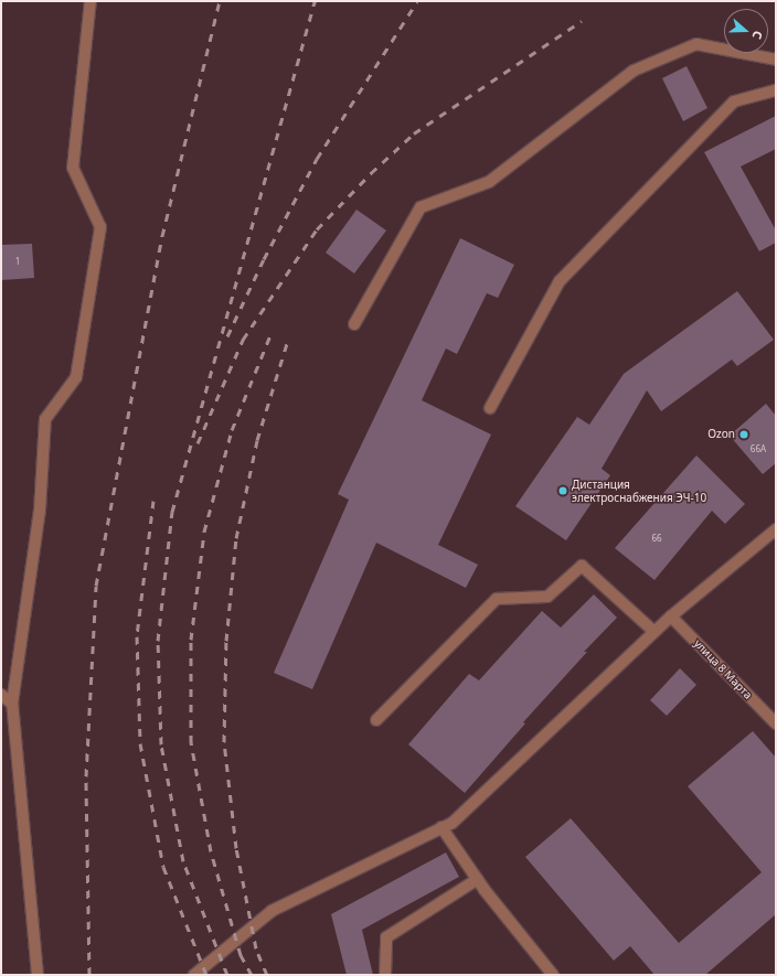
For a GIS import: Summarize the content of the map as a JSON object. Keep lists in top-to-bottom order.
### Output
{
  "streets": {
    "street": ["улица 8 Марта"]
  },
  "places": ["Ozon", "Дистанция электроснабжения ЭЧ-10"],
  "house_numbers": ["1", "66А", "66"],
  "north": "right"
}
